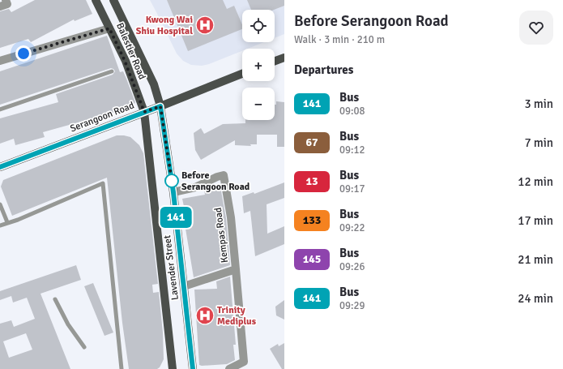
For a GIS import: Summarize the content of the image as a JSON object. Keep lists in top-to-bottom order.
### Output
{
  "streets": {
    "main road": ["Balestier Road", "Serangoon Road", "Lavender Street"],
    "street": ["Kempas Road"]
  },
  "crossings": [
    ["Balestier Road", "Serangoon Road"],
    ["Balestier Road", "Lavender Street"],
    ["Serangoon Road", "Lavender Street"],
    ["Kempas Road", "Lavender Street"]
  ],
  "places": {
    "hospital": ["Kwong Wai Shiu Hospital", "Trinity Mediplus"],
    "other": ["Before Serangoon Road"]
  },
  "lines": ["bus line 141"],
  "page": {
    "on_map": "141",
    "heading": [
      ["Before Serangoon Road", "Walk · 3 min · 210 m"],
      "Departures"
    ],
    "map_buttons": ["+", "−"],
    "list": [
      {
        "mark": "141",
        "name": "Bus",
        "note": "09:08",
        "value": "3 min"
      },
      {
        "mark": "67",
        "name": "Bus",
        "note": "09:12",
        "value": "7 min"
      },
      {
        "mark": "13",
        "name": "Bus",
        "note": "09:17",
        "value": "12 min"
      },
      {
        "mark": "133",
        "name": "Bus",
        "note": "09:22",
        "value": "17 min"
      },
      {
        "mark": "145",
        "name": "Bus",
        "note": "09:26",
        "value": "21 min"
      },
      {
        "mark": "141",
        "name": "Bus",
        "note": "09:29",
        "value": "24 min"
      }
    ]
  }
}
